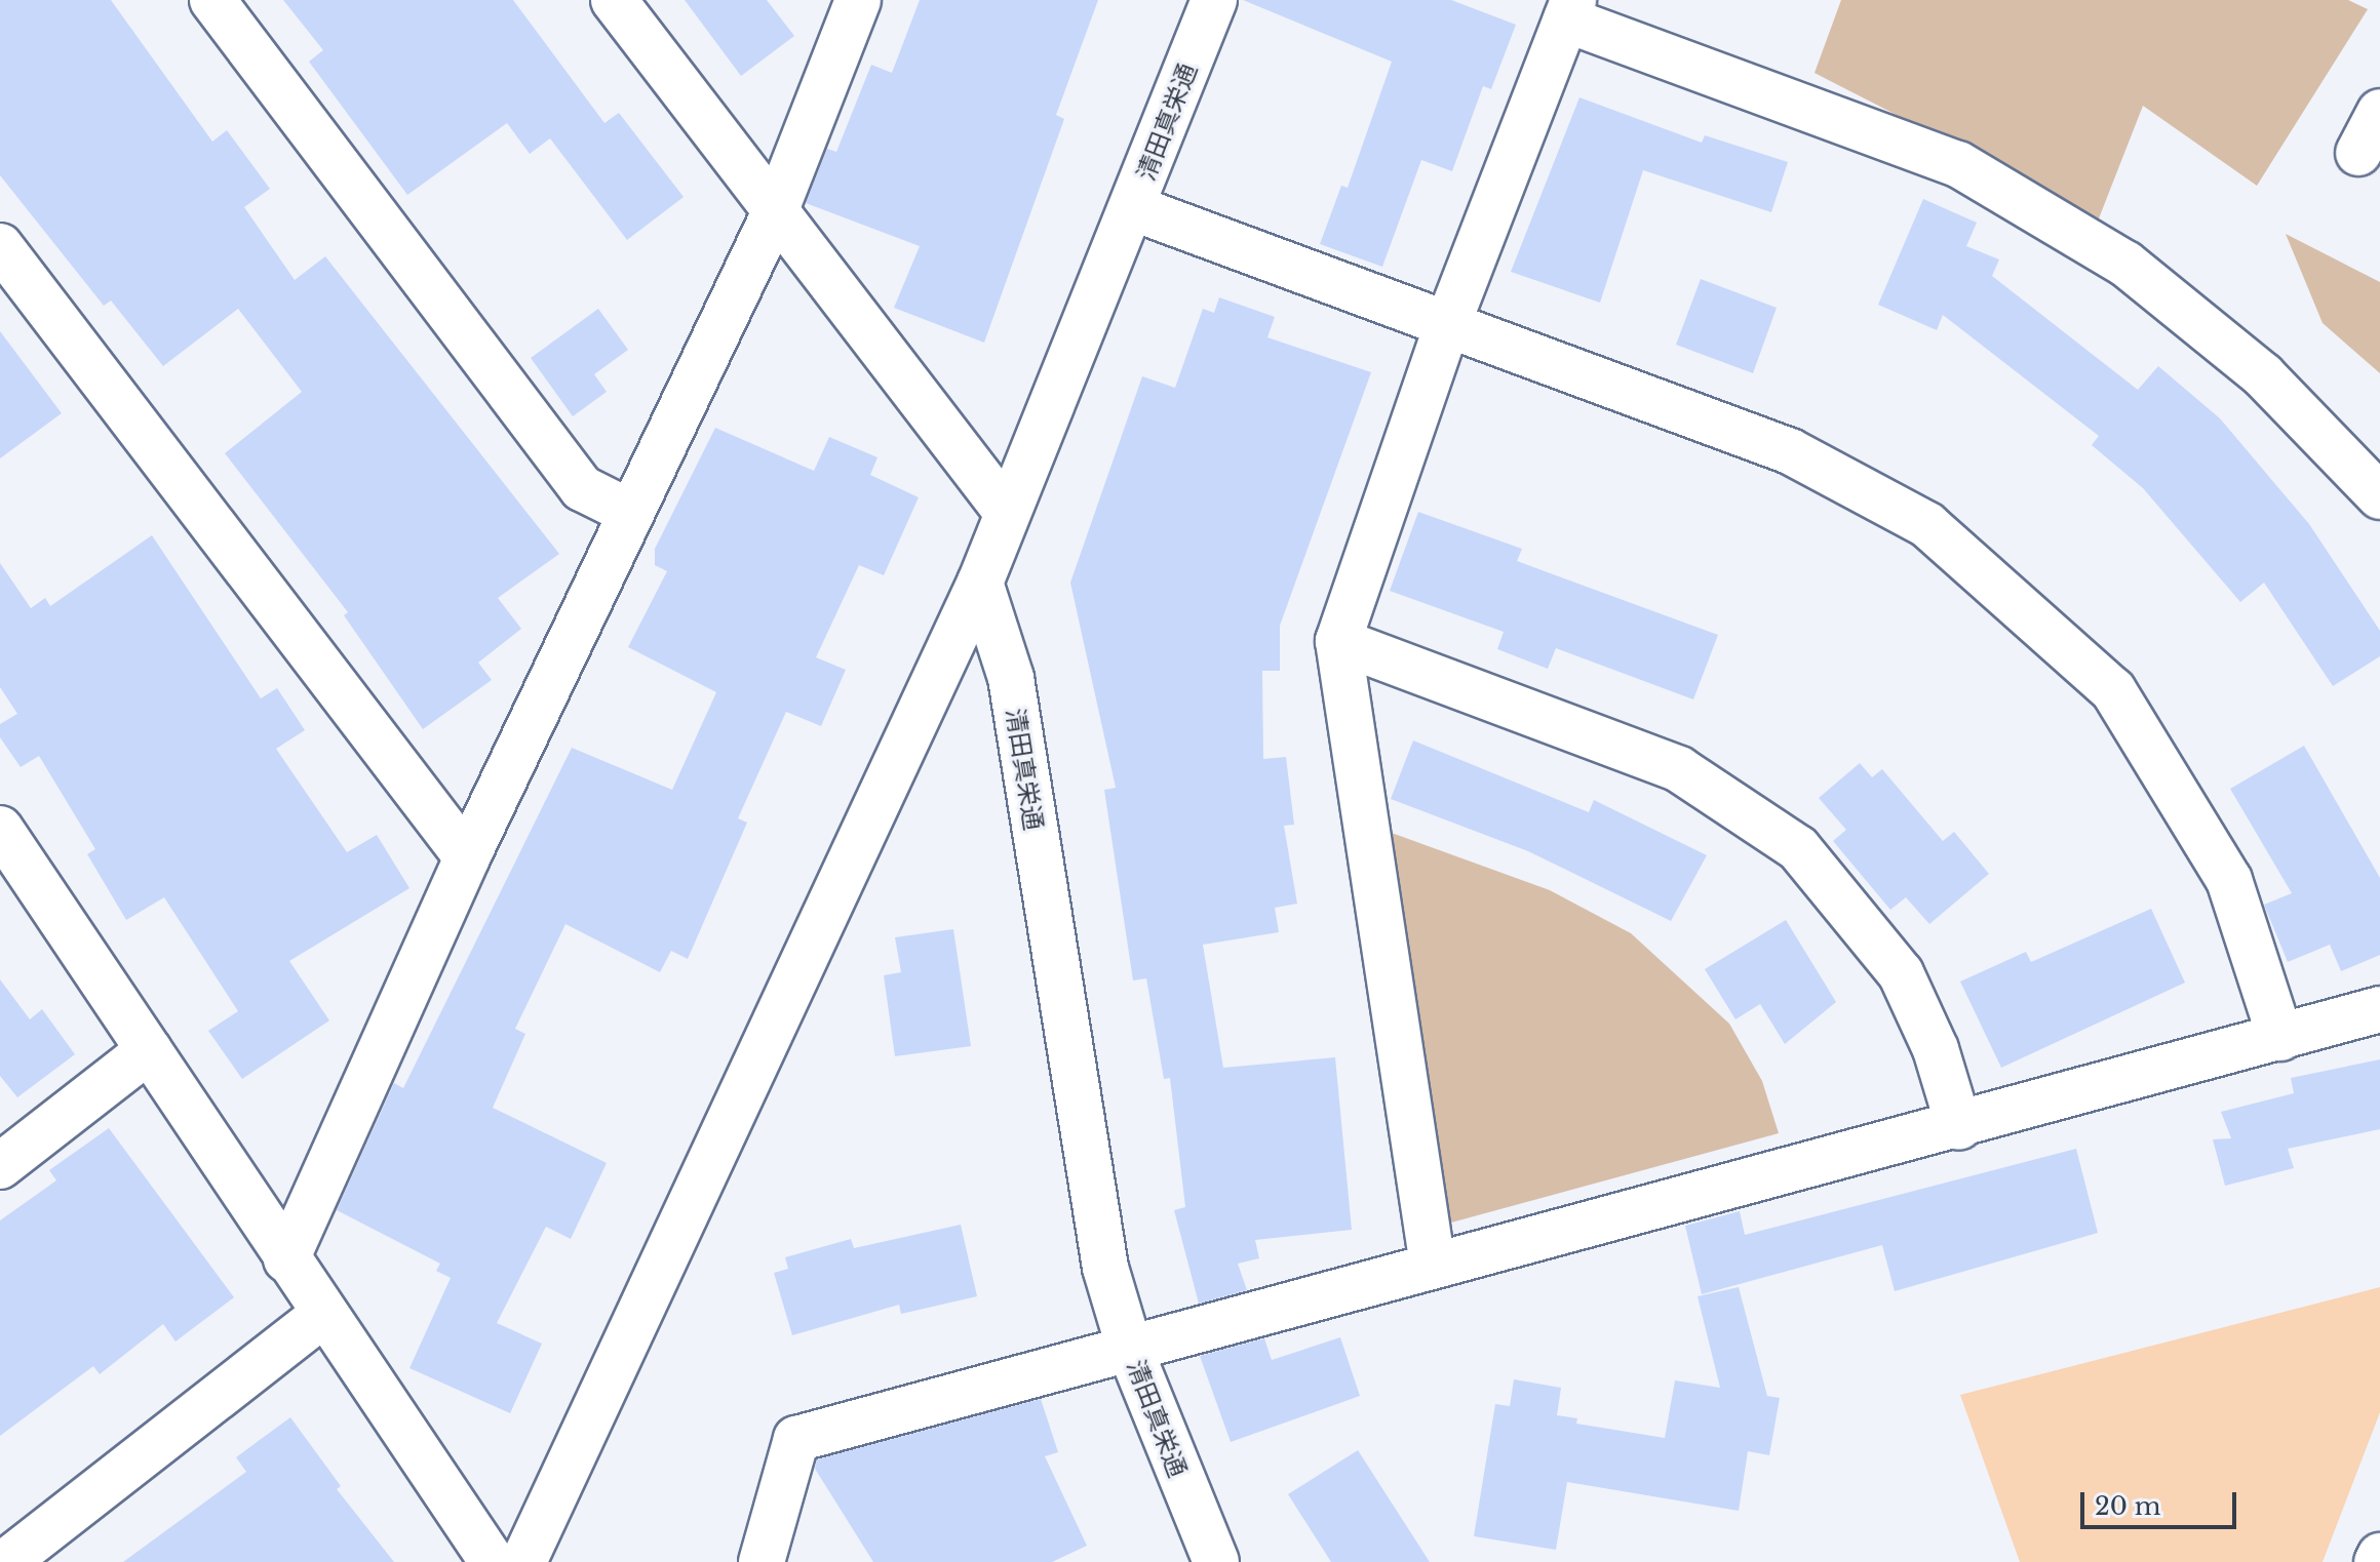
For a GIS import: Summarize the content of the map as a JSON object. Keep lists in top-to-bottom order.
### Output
{
  "streets": {
    "street": ["清田真栄通"]
  },
  "scale_bar": "20 m"
}
